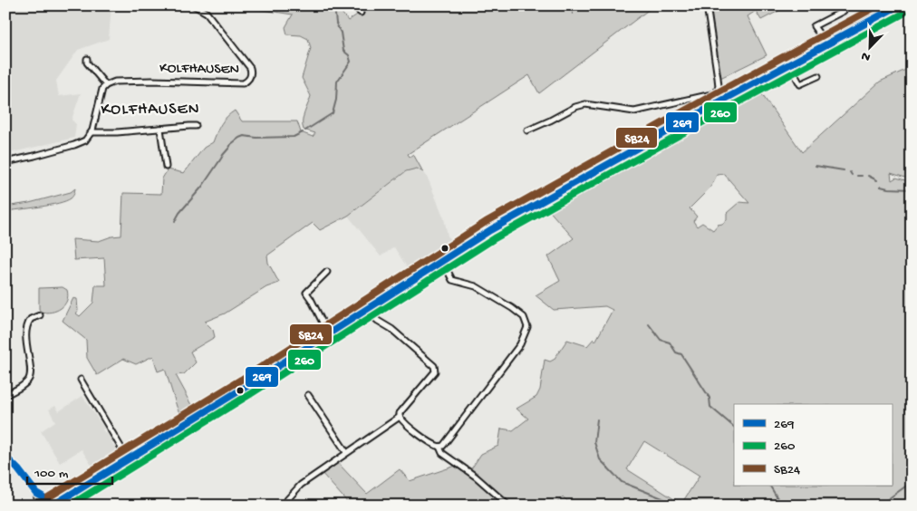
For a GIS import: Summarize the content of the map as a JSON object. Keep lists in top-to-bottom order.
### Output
{
  "streets": {
    "street": ["KOLFHAUSEN"]
  },
  "districts": ["KOLFHAUSEN"],
  "lines": ["transit line 269", "transit line SB24", "transit line 260"],
  "legend": ["269", "260", "SB24"],
  "scale_bar": "100 m",
  "north": "bottom left"
}
